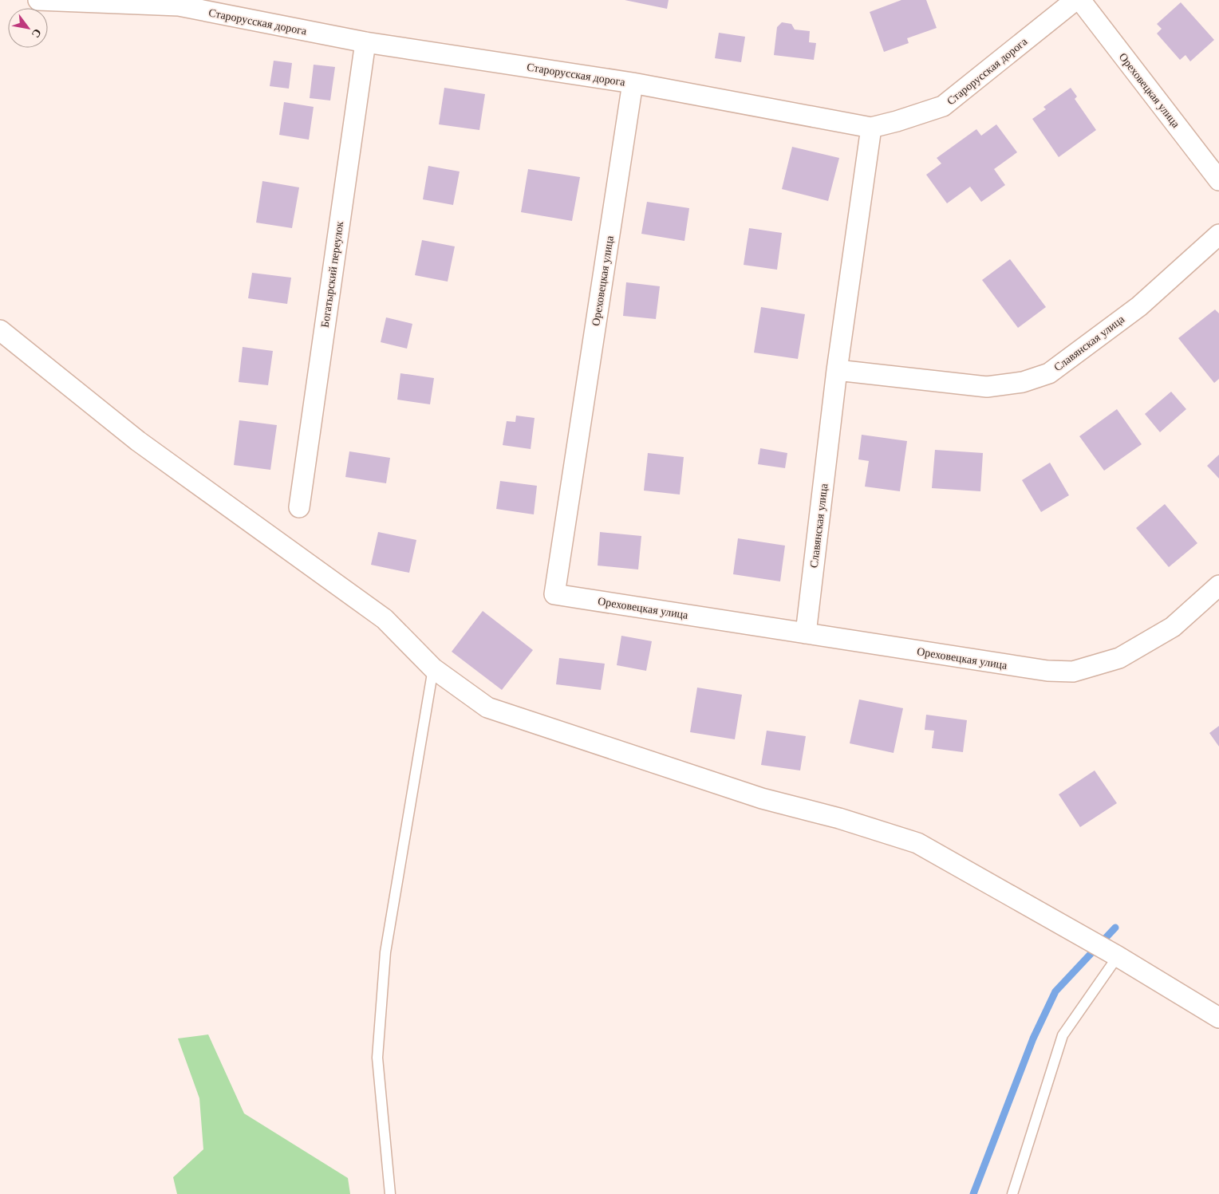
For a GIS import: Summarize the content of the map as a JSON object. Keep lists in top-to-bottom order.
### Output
{
  "streets": {
    "street": [
      "Старорусская дорога",
      "Ореховецкая улица",
      "Богатырский переулок",
      "Славянская улица"
    ]
  },
  "crossings": [
    ["Старорусская дорога", "Ореховецкая улица"],
    ["Старорусская дорога", "Богатырский переулок"],
    ["Старорусская дорога", "Славянская улица"],
    ["Ореховецкая улица", "Славянская улица"]
  ],
  "north": "bottom right"
}
